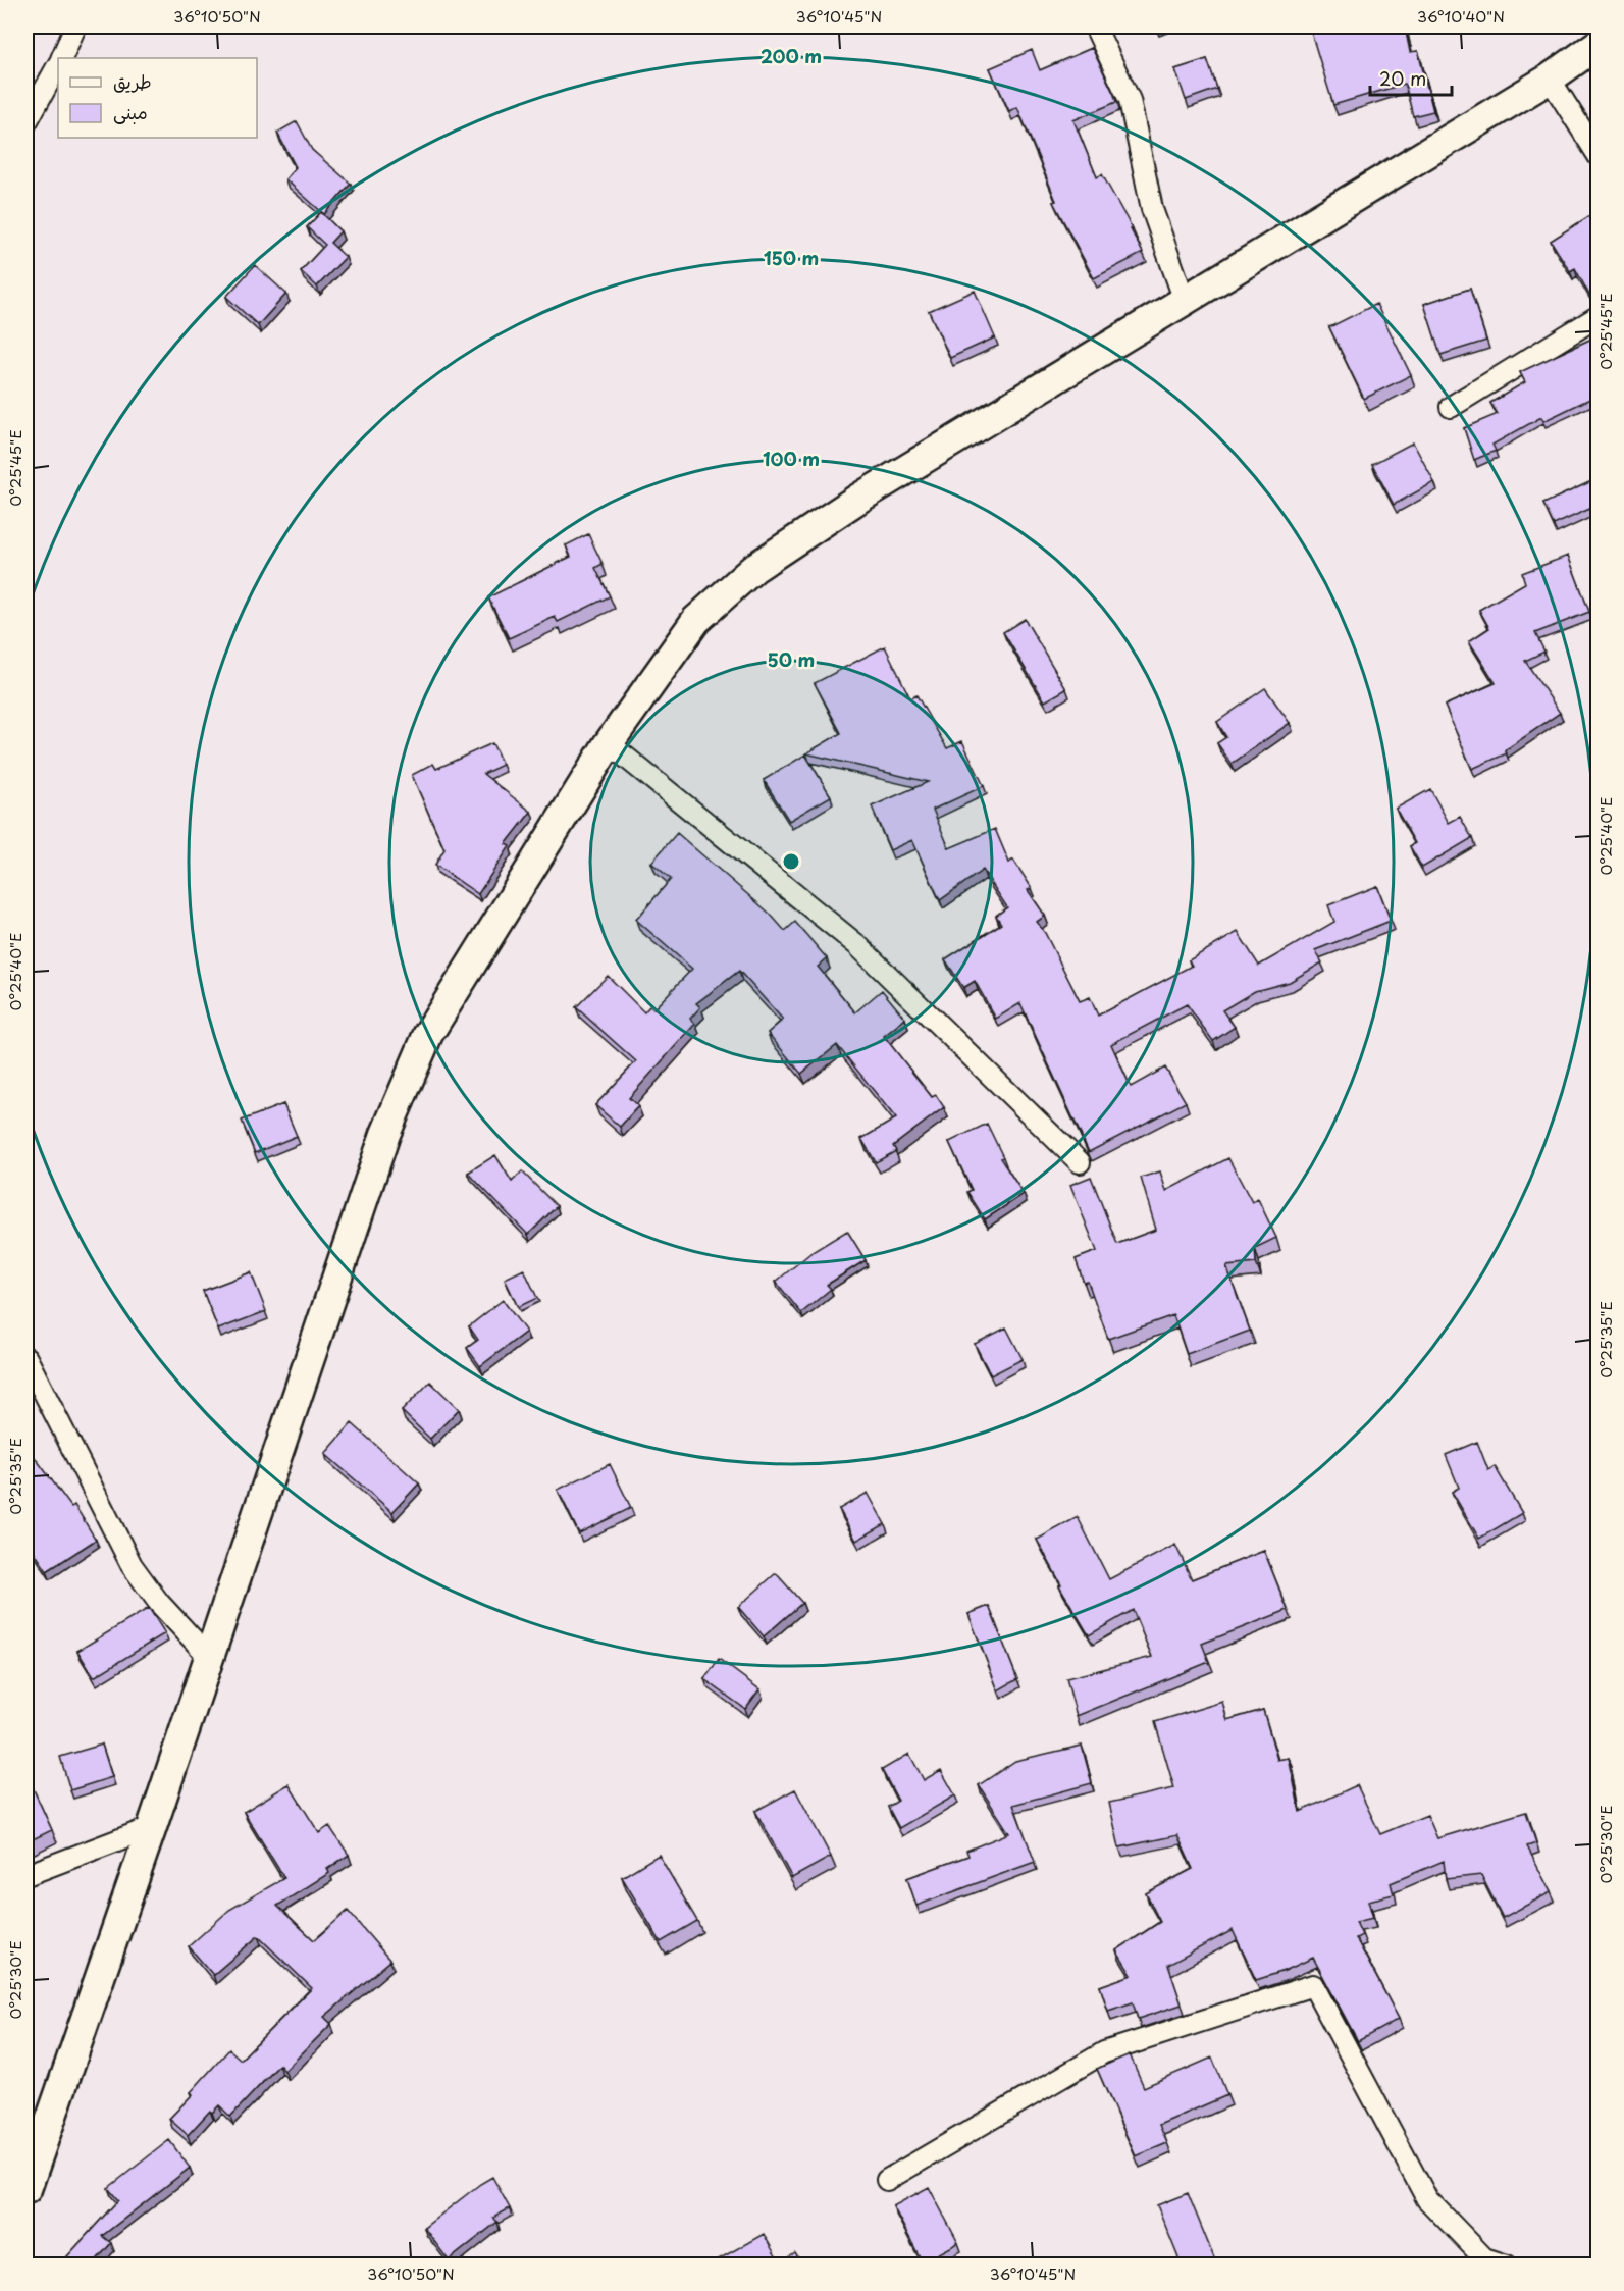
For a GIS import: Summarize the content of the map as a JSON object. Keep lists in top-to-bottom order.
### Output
{
  "legend": ["طريق", "مبنى"],
  "scale_bar": "20 m",
  "coordinates": [
    "36°10'50\"N",
    "36°10'45\"N",
    "36°10'40\"N",
    "0°25'45\"E",
    "0°25'40\"E",
    "0°25'35\"E",
    "0°25'30\"E"
  ],
  "rings": [
    "200 m",
    "150 m",
    "100 m",
    "50 m"
  ]
}
